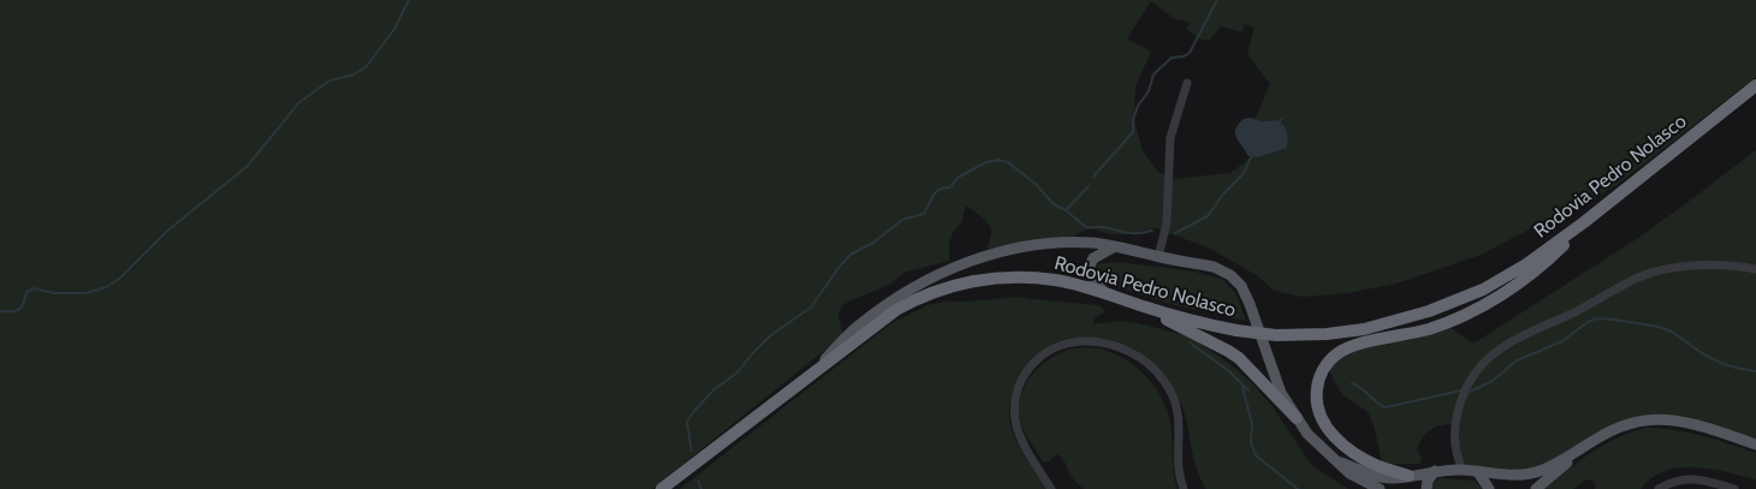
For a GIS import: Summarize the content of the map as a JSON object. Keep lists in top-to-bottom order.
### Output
{
  "streets": {
    "highway": ["Rodovia Pedro Nolasco"]
  }
}
